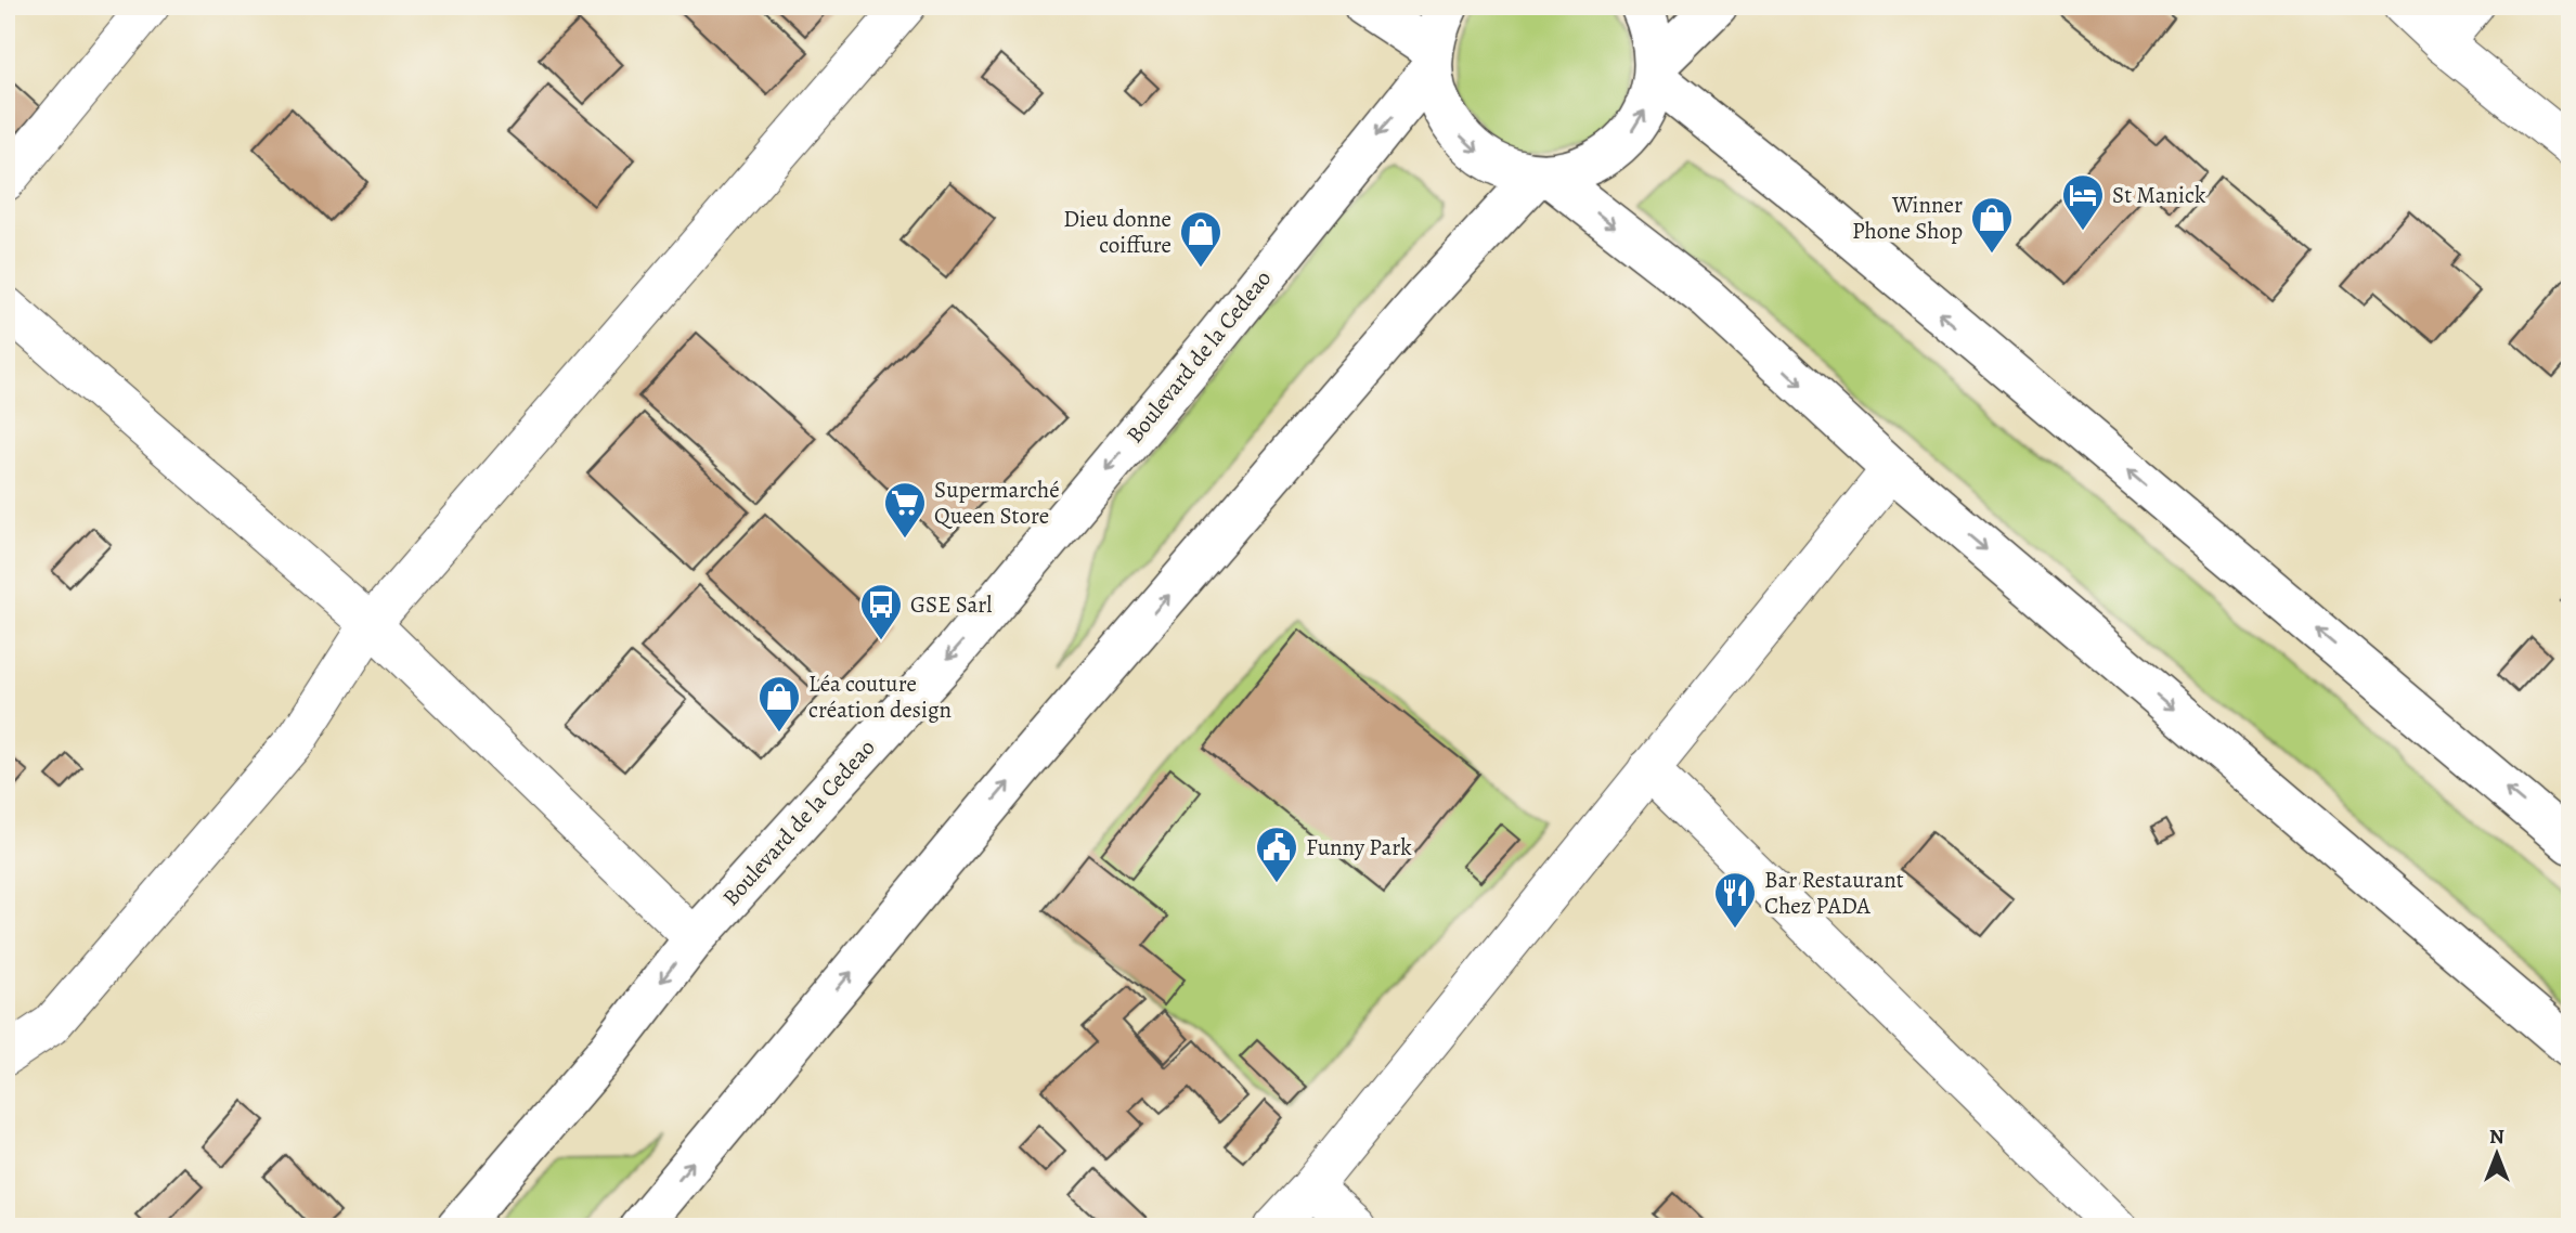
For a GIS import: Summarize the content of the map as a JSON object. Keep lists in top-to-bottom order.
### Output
{
  "streets": {
    "main road": ["Boulevard de la Cedeao"]
  },
  "places": {
    "hotel": ["St Manick"],
    "shop": ["Winner Phone Shop", "Dieu donne coiffure", "Léa couture création design"],
    "supermarket": ["Supermarché Queen Store"],
    "bus stop": ["GSE Sarl"],
    "public building": ["Funny Park"],
    "restaurant": ["Bar Restaurant Chez PADA"]
  },
  "north": "top"
}
